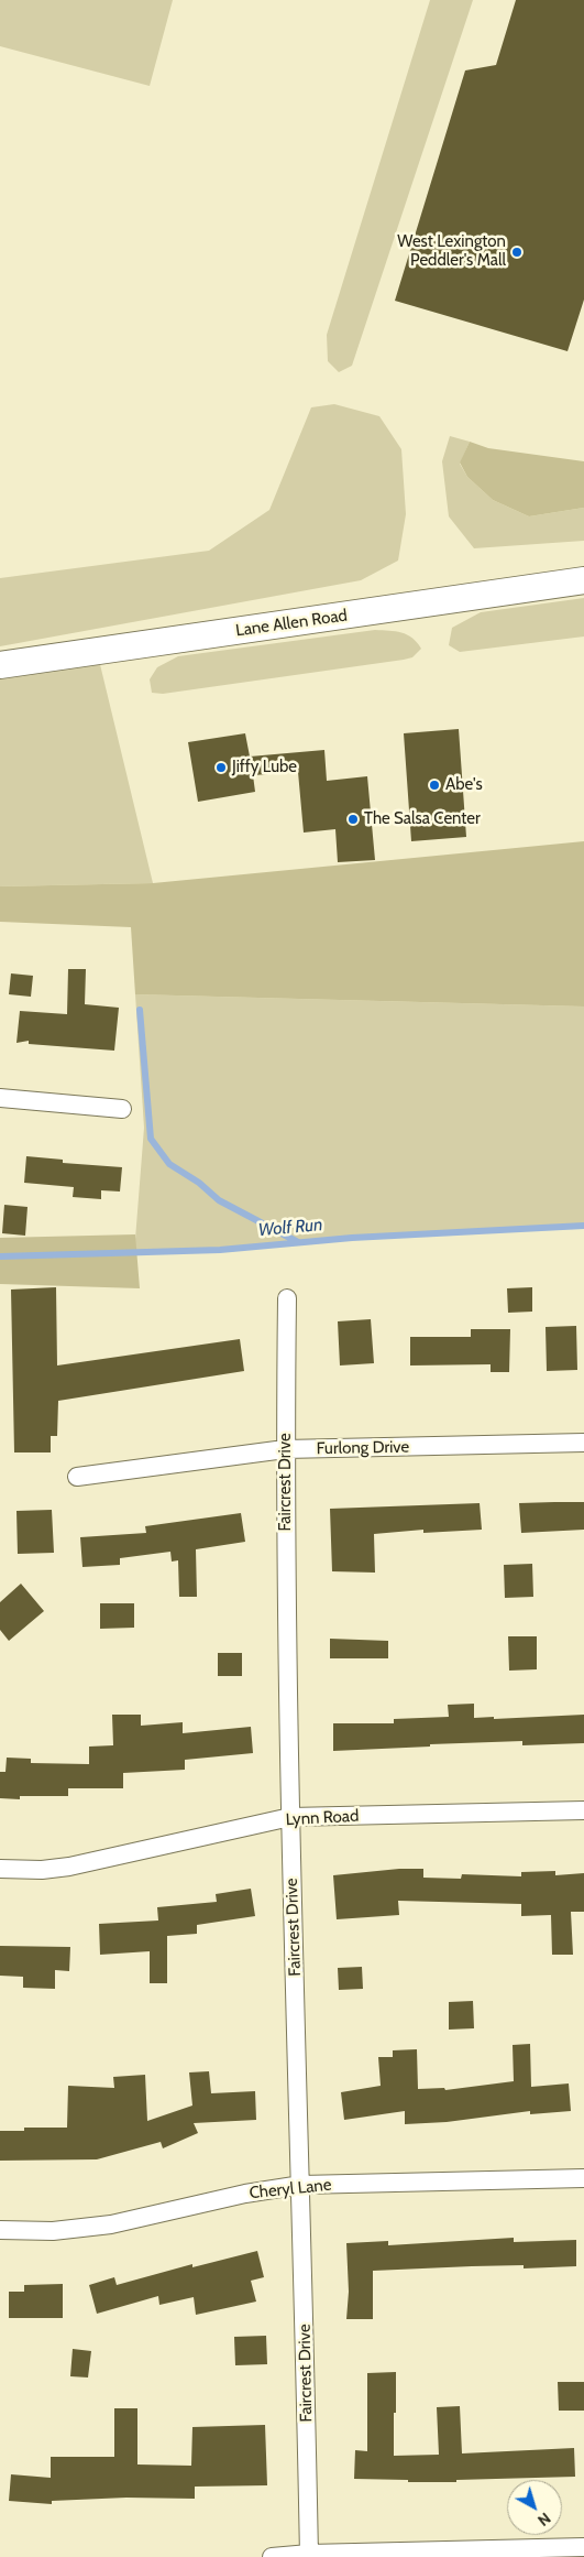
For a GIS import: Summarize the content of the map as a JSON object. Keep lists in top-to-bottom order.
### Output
{
  "streets": {
    "main road": ["Lane Allen Road"],
    "street": [
      "Furlong Drive",
      "Faircrest Drive",
      "Lynn Road",
      "Cheryl Lane"
    ]
  },
  "crossings": [
    ["Furlong Drive", "Faircrest Drive"],
    ["Faircrest Drive", "Lynn Road"],
    ["Faircrest Drive", "Cheryl Lane"]
  ],
  "water": ["Wolf Run"],
  "places": [
    "West Lexington Peddler's Mall",
    "Jiffy Lube",
    "Abe's",
    "The Salsa Center"
  ],
  "north": "bottom right"
}
